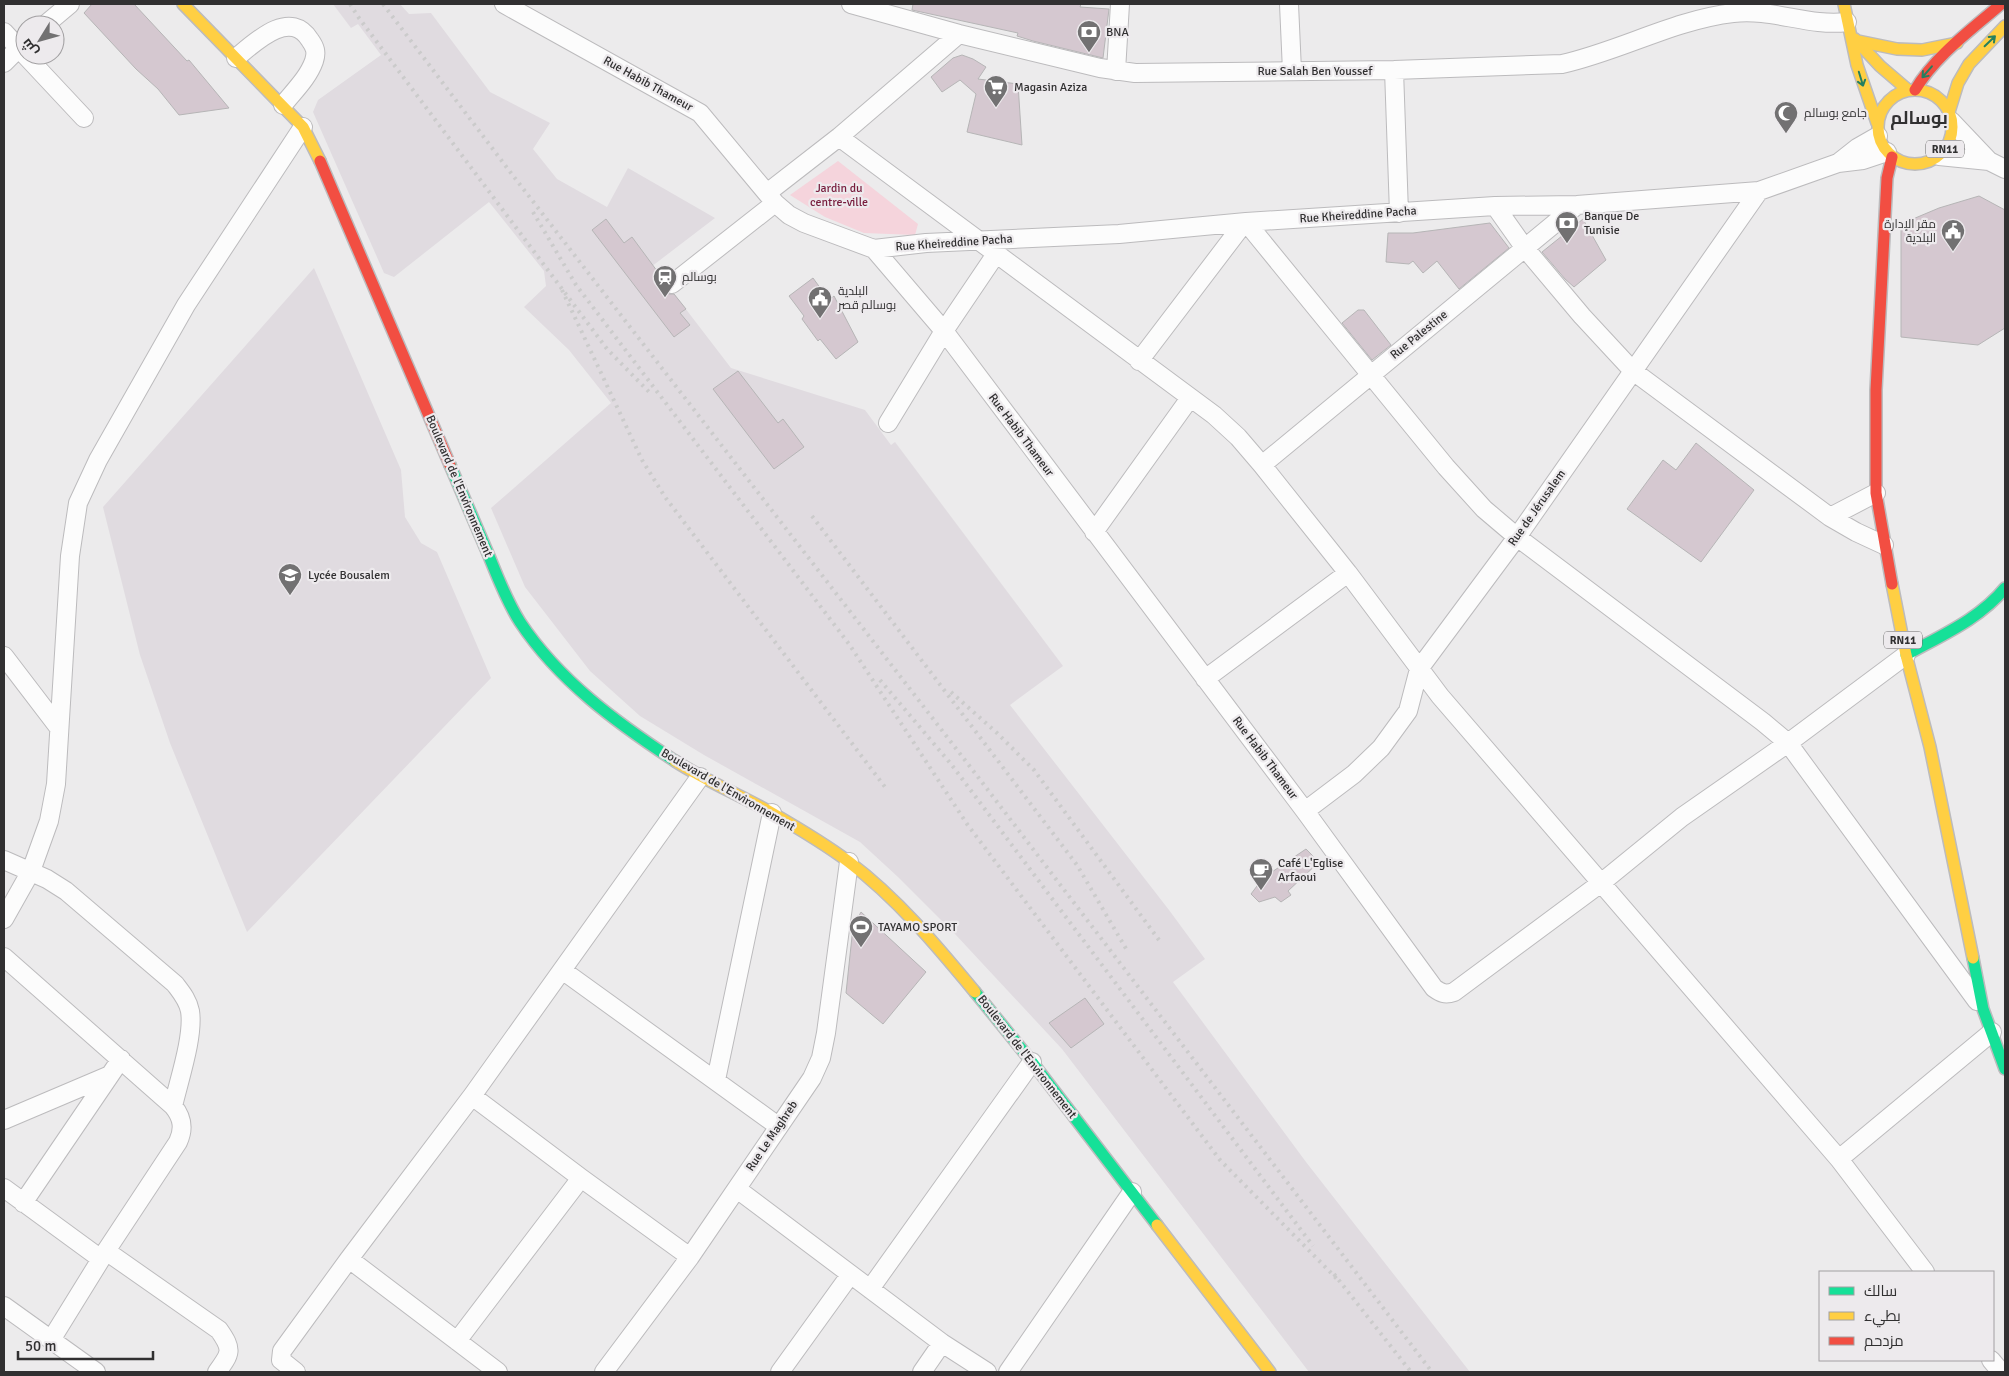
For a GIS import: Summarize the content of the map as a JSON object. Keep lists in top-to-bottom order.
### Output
{
  "streets": {
    "street": [
      "Rue Salah Ben Youssef",
      "Rue Habib Thameur",
      "RN11",
      "Rue Kheireddine Pacha",
      "Rue Palestine",
      "Boulevard de l'Environnement",
      "Rue de Jérusalem",
      "Rue Le Maghreb"
    ]
  },
  "crossings": [
    ["Rue Habib Thameur", "Rue Kheireddine Pacha"],
    ["Rue Habib Thameur", "Rue de Jérusalem"],
    ["Rue Kheireddine Pacha", "Rue Palestine"],
    ["Rue Kheireddine Pacha", "Rue de Jérusalem"],
    ["Boulevard de l'Environnement", "Rue Le Maghreb"]
  ],
  "districts": ["بوسالم"],
  "parks": ["Jardin du centre-ville"],
  "places": {
    "bank": ["BNA", "Banque De Tunisie"],
    "supermarket": ["Magasin Aziza"],
    "mosque": ["جامع بوسالم"],
    "public building": ["مقر الإدارة البلدية", "البلدية بوسالم قصر"],
    "station": ["بوسالم"],
    "school or university": ["Lycée Bousalem"],
    "cafe": ["Café L'Eglise Arfaoui"],
    "sports": ["TAYAMO SPORT"]
  },
  "legend": ["سالك", "بطيء", "مزدحم"],
  "scale_bar": "50 m",
  "north": "bottom left"
}
